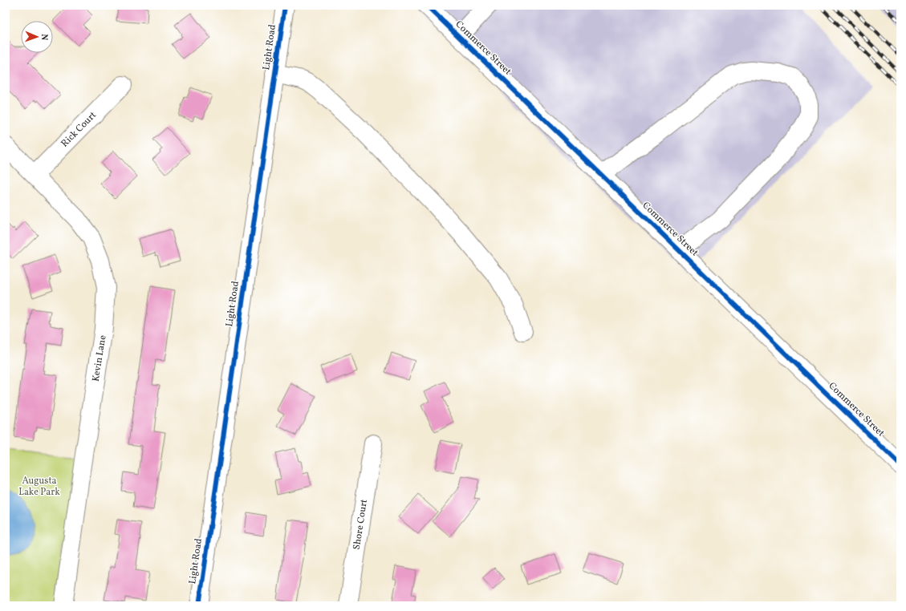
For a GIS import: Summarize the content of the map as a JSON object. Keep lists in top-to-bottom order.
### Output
{
  "streets": {
    "street": [
      "Light Road",
      "Commerce Street",
      "Rick Court",
      "Kevin Lane",
      "Shore Court"
    ]
  },
  "crossings": [
    ["Rick Court", "Kevin Lane"]
  ],
  "parks": ["Augusta Lake Park"],
  "north": "right"
}
